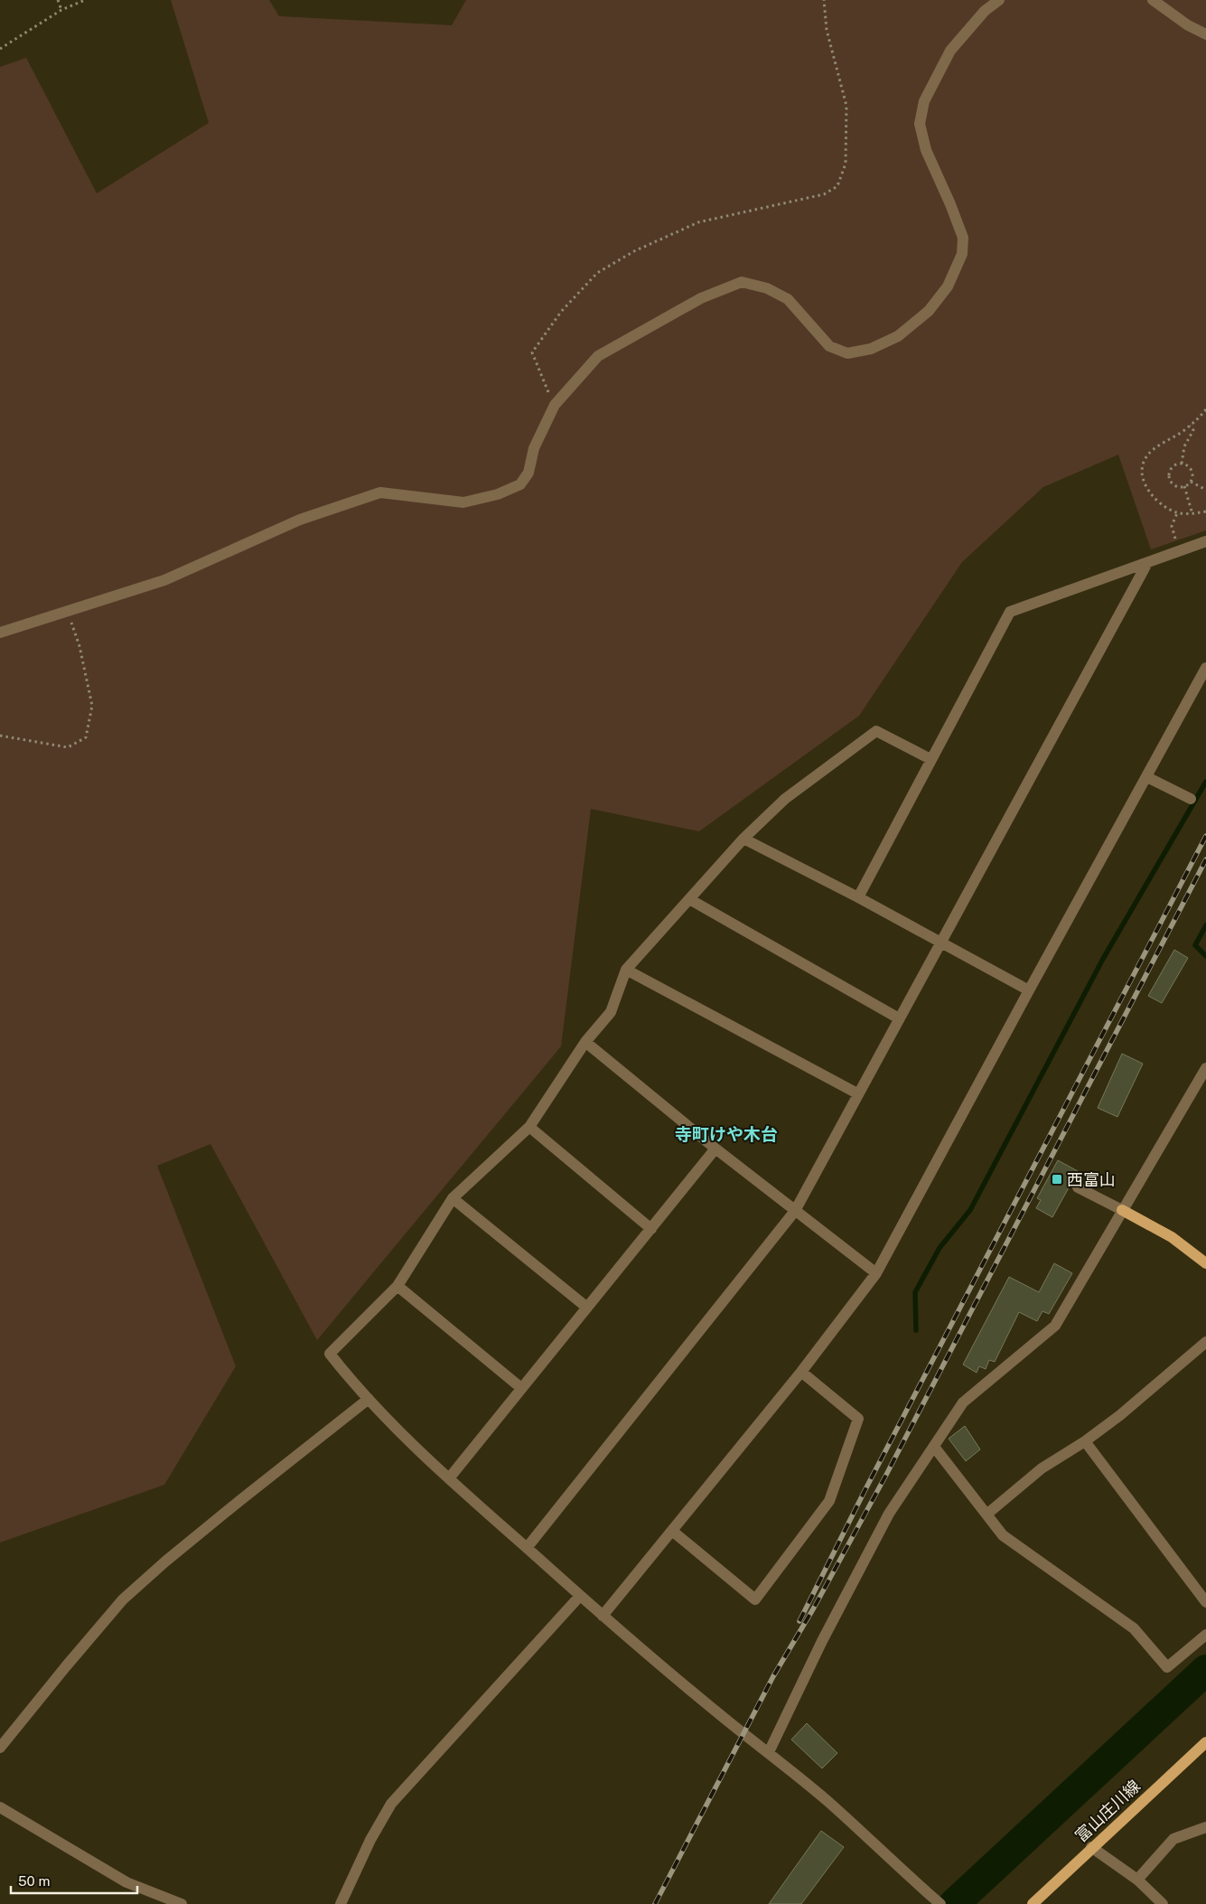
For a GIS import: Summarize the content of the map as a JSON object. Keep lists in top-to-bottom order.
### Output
{
  "streets": {
    "main road": ["富山庄川線"]
  },
  "districts": ["寺町けや木台"],
  "places": {
    "transit": ["西富山"]
  },
  "scale_bar": "50 m"
}
